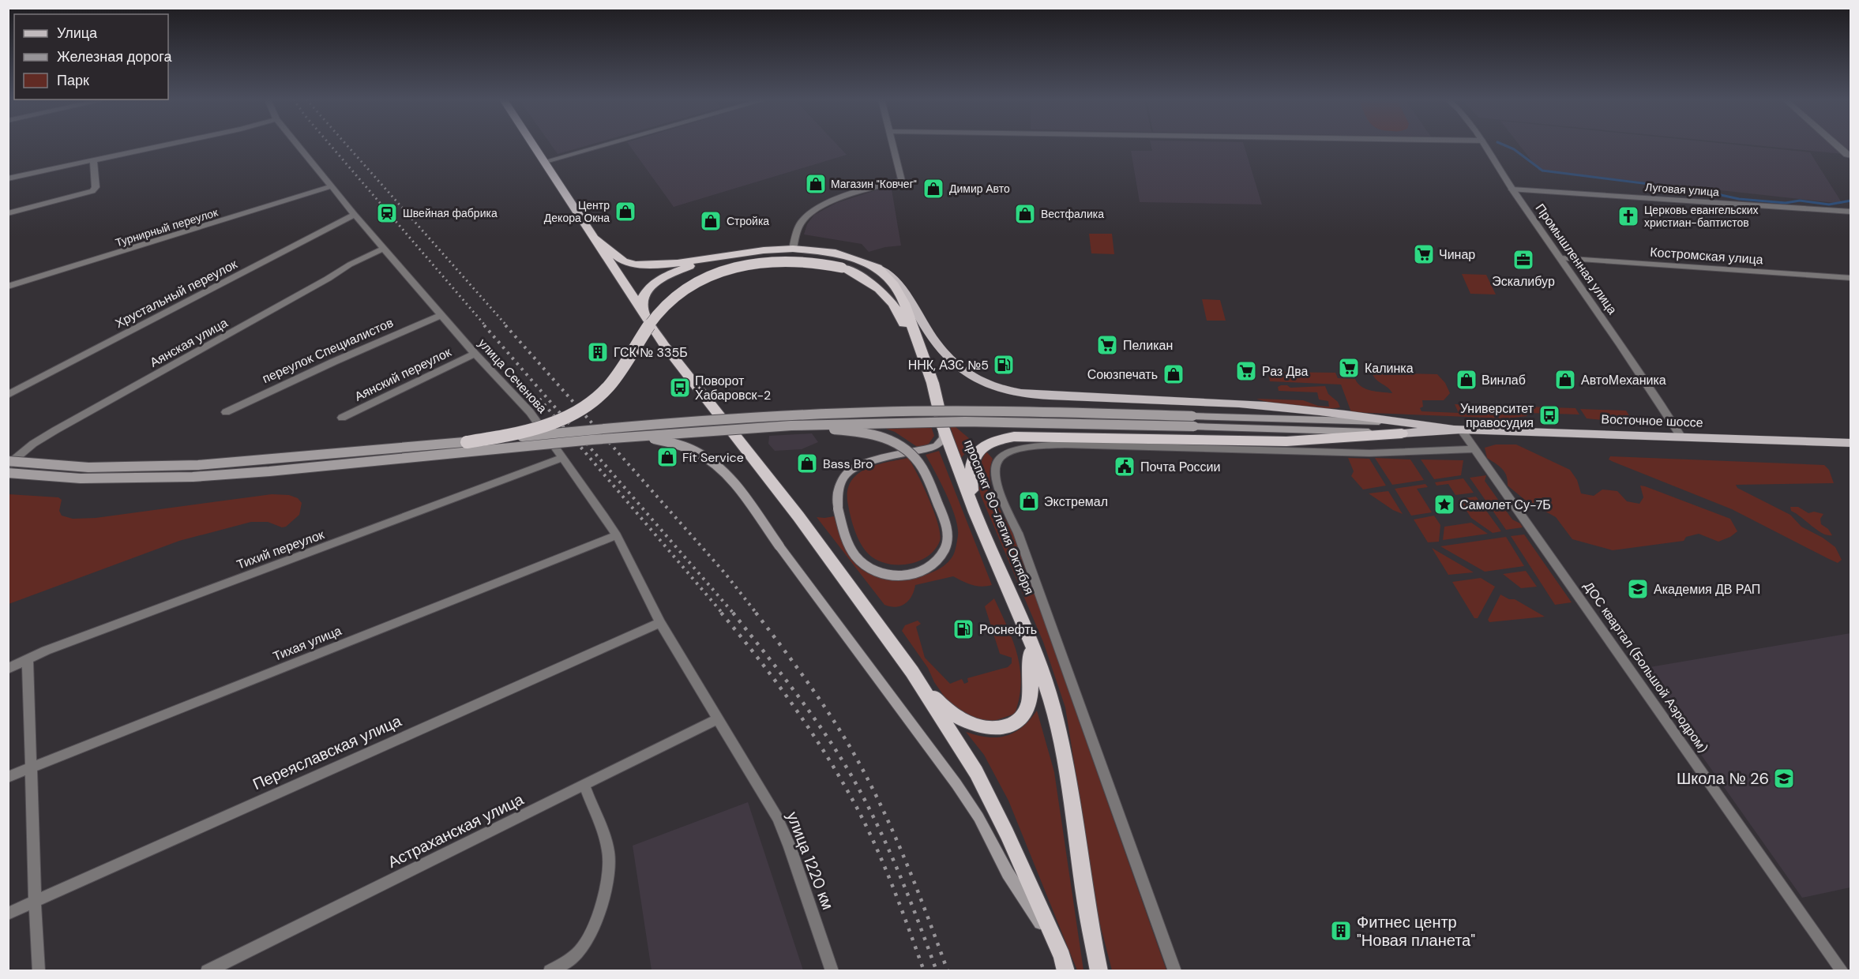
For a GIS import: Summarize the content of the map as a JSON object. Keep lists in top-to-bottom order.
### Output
{
  "streets": {
    "highway": ["проспект 60-летия Октября"],
    "main road": ["Восточное шоссе"],
    "street": [
      "Луговая улица",
      "Турнирный переулок",
      "Костромская улица",
      "Промышленная улица",
      "Хрустальный переулок",
      "Аянская улица",
      "переулок Специалистов",
      "Аянский переулок",
      "улица Сеченова",
      "Тихий переулок",
      "Тихая улица",
      "ДОС квартал (Большой Аэродром)",
      "Переяславская улица",
      "Астраханская улица",
      "улица 1220 км"
    ]
  },
  "crossings": [
    ["Луговая улица", "Промышленная улица"],
    ["Турнирный переулок", "улица Сеченова"],
    ["Костромская улица", "Промышленная улица"],
    ["Промышленная улица", "Восточное шоссе"],
    ["Хрустальный переулок", "улица Сеченова"],
    ["Аянская улица", "улица Сеченова"],
    ["переулок Специалистов", "улица Сеченова"],
    ["Аянский переулок", "улица Сеченова"],
    ["улица Сеченова", "Тихий переулок"],
    ["улица Сеченова", "Тихая улица"],
    ["улица Сеченова", "Переяславская улица"],
    ["улица Сеченова", "Астраханская улица"],
    ["улица Сеченова", "улица 1220 км"],
    ["Восточное шоссе", "проспект 60-летия Октября"],
    ["Восточное шоссе", "ДОС квартал (Большой Аэродром)"],
    ["Астраханская улица", "улица 1220 км"]
  ],
  "places": {
    "shop": [
      "Магазин \"Ковчег\"",
      "Димир Авто",
      "Центр Декора Окна",
      "Вестфалика",
      "Стройка",
      "Союзпечать",
      "Винлаб",
      "АвтоМеханика",
      "Fit Service",
      "Bass Bro",
      "Экстремал"
    ],
    "station": ["Швейная фабрика"],
    "church": ["Церковь евангельских христиан-баптистов"],
    "supermarket": [
      "Чинар",
      "Пеликан",
      "Калинка",
      "Раз Два"
    ],
    "office": ["Эскалибур"],
    "building": ["ГСК № 335Б", "Фитнес центр \"Новая планета\""],
    "fuel station": ["ННК, АЗС №5", "Роснефть"],
    "bus stop": ["Поворот Хабаровск-2", "Университет правосудия"],
    "public building": ["Почта России"],
    "place": ["Самолет Су-7Б"],
    "school or university": ["Академия ДВ РАП", "Школа № 26"]
  },
  "legend": ["Улица", "Железная дорога", "Парк"]
}
